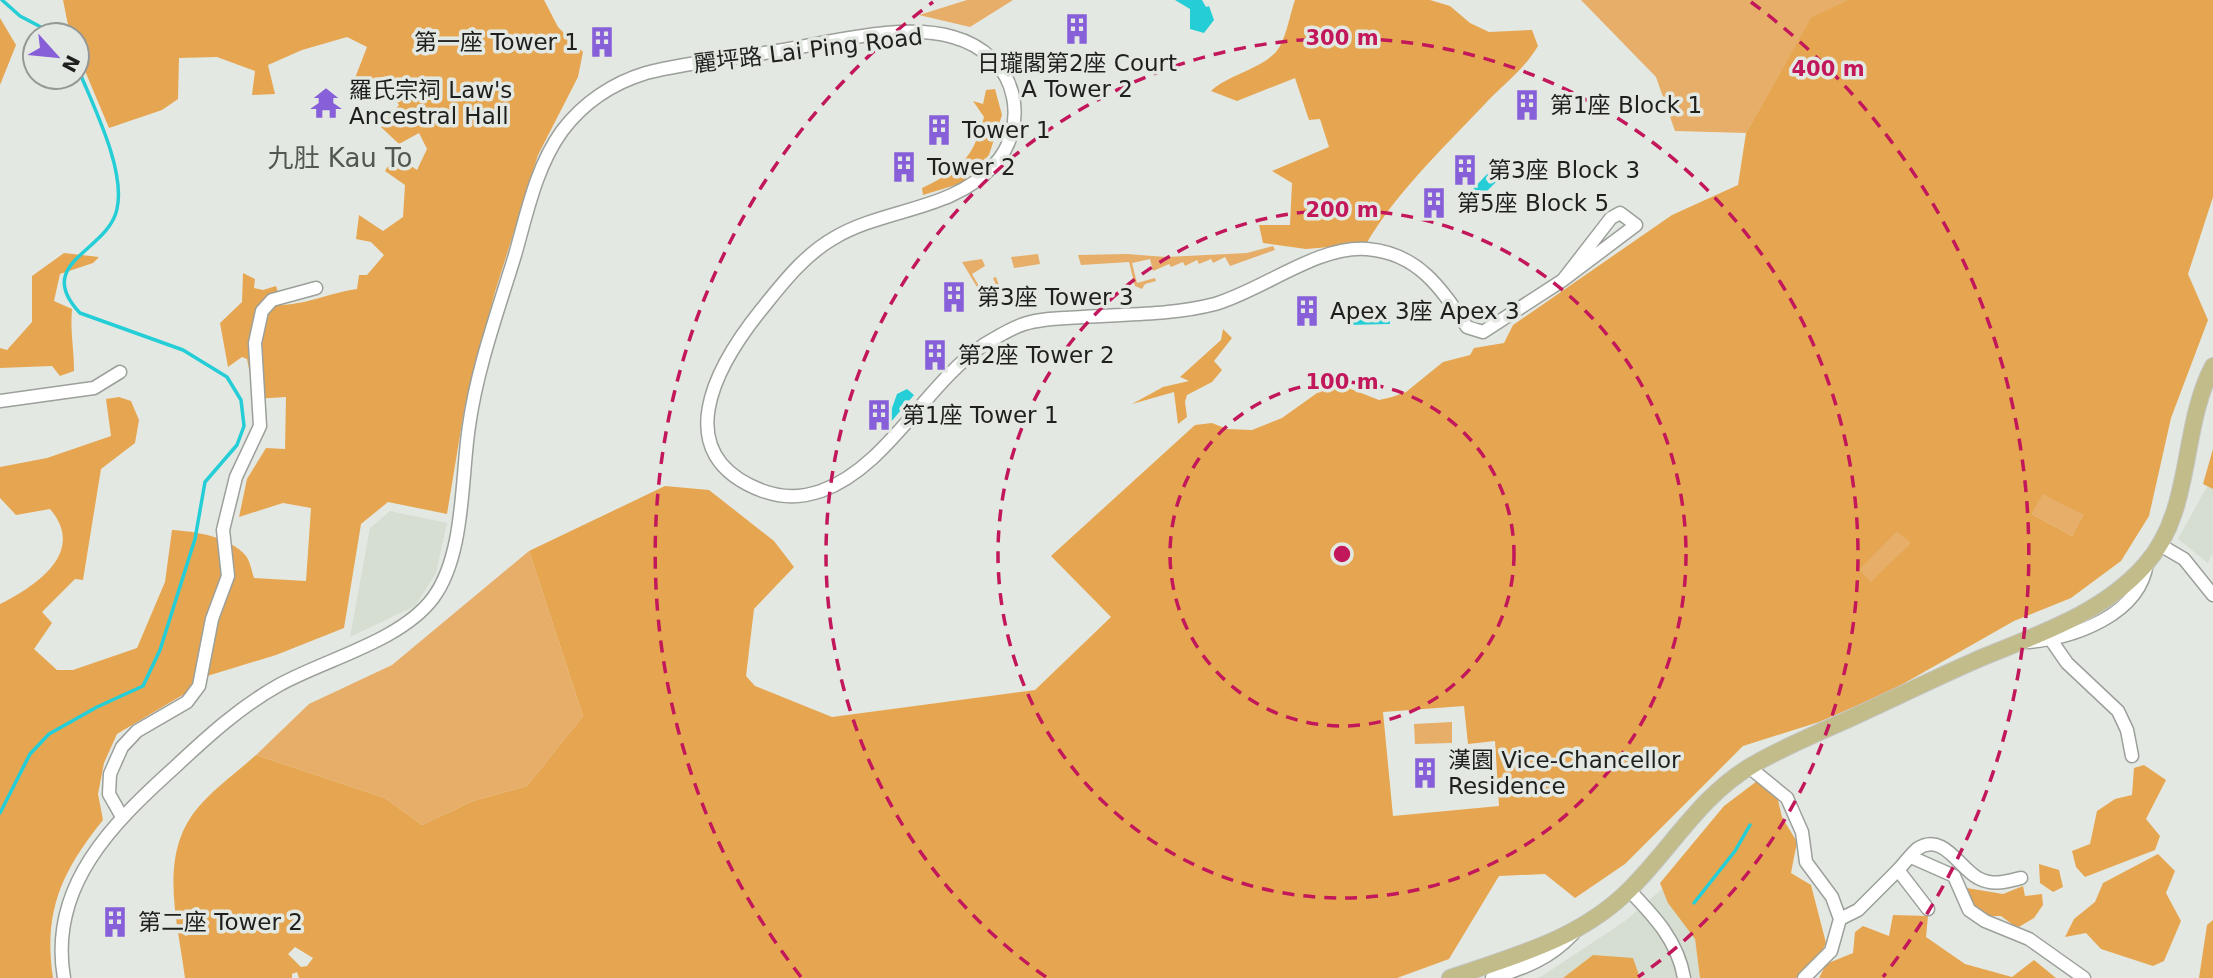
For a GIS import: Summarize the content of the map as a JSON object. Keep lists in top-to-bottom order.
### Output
{
  "streets": {
    "street": ["麗坪路 Lai Ping Road"]
  },
  "districts": ["九肚 Kau To"],
  "places": {
    "building": [
      "日瓏閣第2座 Court A Tower 2",
      "第一座 Tower 1",
      "第1座 Block 1",
      "Tower 1",
      "Tower 2",
      "第3座 Block 3",
      "第5座 Block 5",
      "第3座 Tower 3",
      "Apex 3座 Apex 3",
      "第2座 Tower 2",
      "第1座 Tower 1",
      "漢園 Vice-Chancellor Residence",
      "第二座 Tower 2"
    ],
    "temple": ["羅氏宗祠 Law's Ancestral Hall"]
  },
  "north": "bottom right",
  "rings": [
    "300 m",
    "400 m",
    "200 m",
    "100 m"
  ]
}
